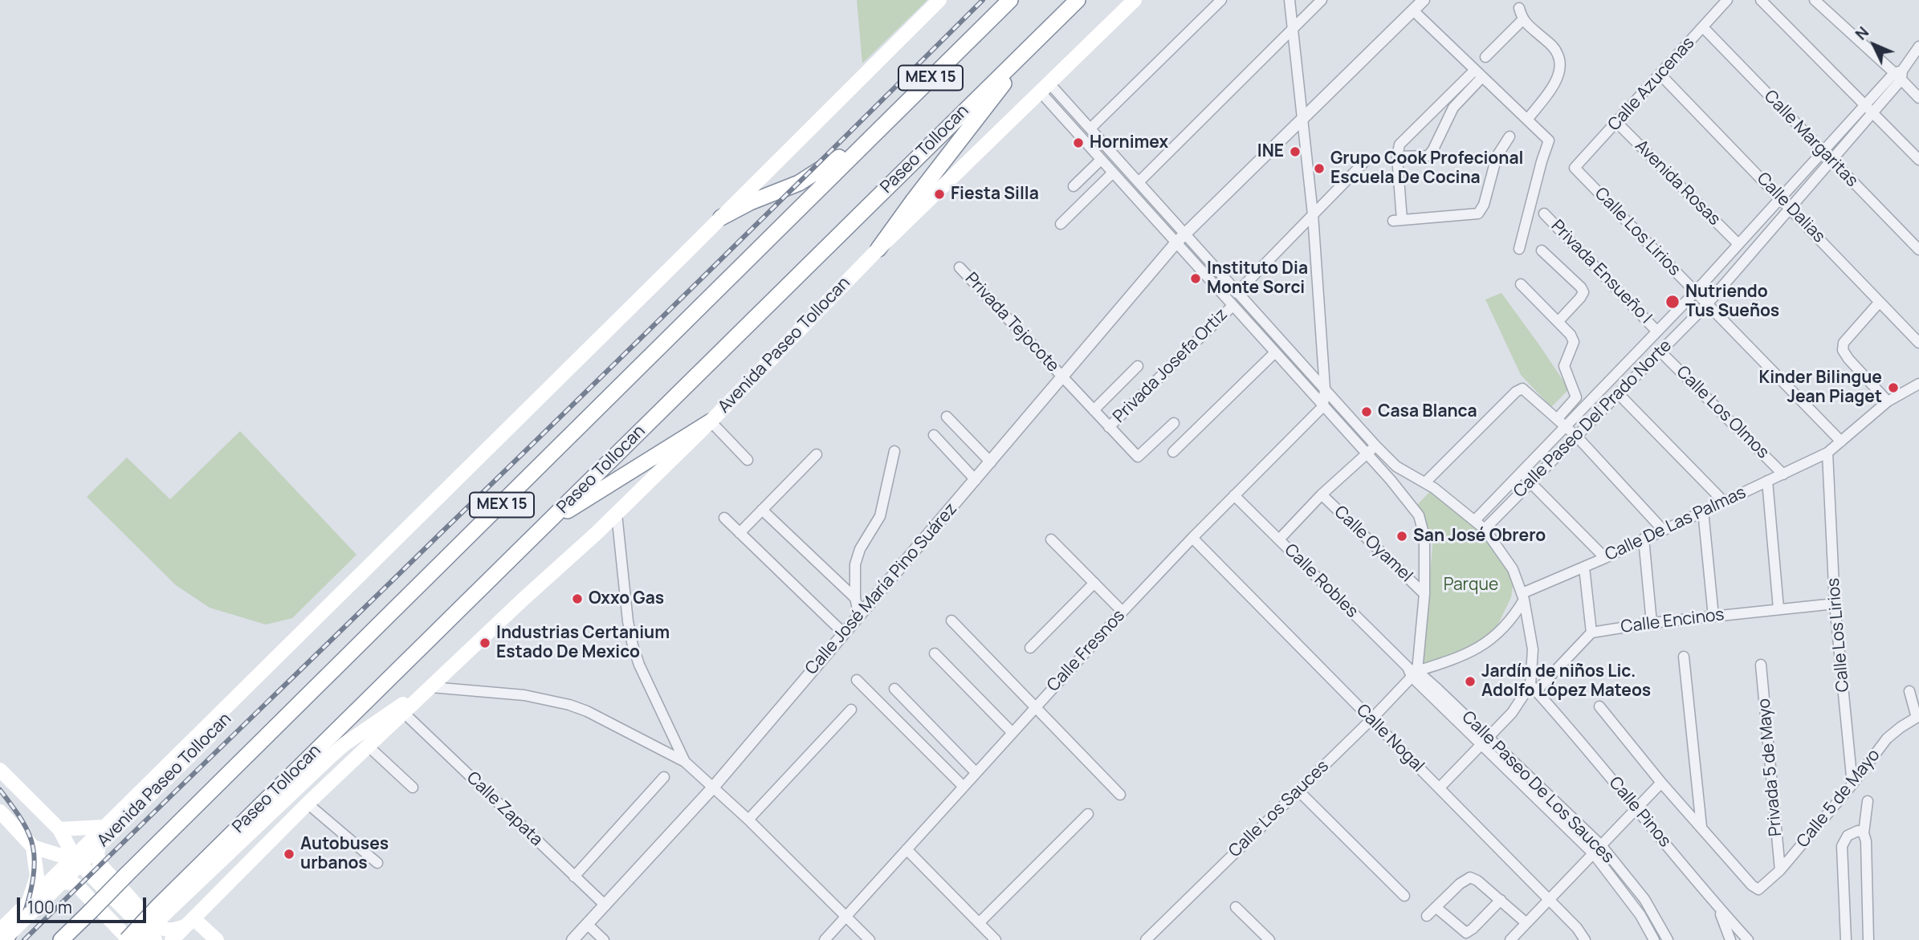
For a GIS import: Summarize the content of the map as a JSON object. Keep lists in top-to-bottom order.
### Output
{
  "streets": {
    "highway": ["MEX 15", "Paseo Tollocan"],
    "main road": ["Avenida Paseo Tollocan"],
    "street": [
      "Calle Azucenas",
      "Calle Margaritas",
      "Avenida Rosas",
      "Calle Dalias",
      "Calle Los Lirios",
      "Privada Ensueño I",
      "Privada Tejocote",
      "Privada Josefa Ortiz",
      "Calle Los Olmos",
      "Calle Paseo Del Prado Norte",
      "Calle De Las Palmas",
      "Calle Oyamel",
      "Calle Robles",
      "Calle José María Pino Suárez",
      "Calle Encinos",
      "Calle Fresnos",
      "Calle Nogal",
      "Privada 5 de Mayo",
      "Calle Paseo De Los Sauces",
      "Calle 5 de Mayo",
      "Calle Zapata",
      "Calle Los Sauces",
      "Calle Pinos"
    ]
  },
  "crossings": [
    ["Calle Azucenas", "Calle Margaritas"],
    ["Calle Azucenas", "Avenida Rosas"],
    ["Calle Azucenas", "Calle Dalias"],
    ["Calle Azucenas", "Calle Los Lirios"],
    ["Calle Margaritas", "Calle Paseo Del Prado Norte"],
    ["Paseo Tollocan", "Avenida Paseo Tollocan"],
    ["Avenida Rosas", "Calle Paseo Del Prado Norte"],
    ["Calle Dalias", "Calle Paseo Del Prado Norte"],
    ["Calle Los Lirios", "Calle Paseo Del Prado Norte"],
    ["Calle Los Lirios", "Calle De Las Palmas"],
    ["Calle Los Lirios", "Calle Encinos"],
    ["Calle Los Lirios", "Calle 5 de Mayo"],
    ["Privada Ensueño I", "Calle Paseo Del Prado Norte"],
    ["Privada Tejocote", "Privada Josefa Ortiz"],
    ["Privada Tejocote", "Calle José María Pino Suárez"],
    ["Avenida Paseo Tollocan", "Calle Zapata"],
    ["Calle Los Olmos", "Calle Paseo Del Prado Norte"],
    ["Calle Los Olmos", "Calle De Las Palmas"],
    ["Calle Los Olmos", "Calle Encinos"],
    ["Calle Robles", "Calle Fresnos"],
    ["Calle Robles", "Calle Paseo De Los Sauces"],
    ["Calle Robles", "Calle Los Sauces"],
    ["Calle José María Pino Suárez", "Calle Zapata"],
    ["Calle Fresnos", "Calle Nogal"],
    ["Calle Nogal", "Calle Los Sauces"],
    ["Privada 5 de Mayo", "Calle 5 de Mayo"],
    ["Calle Paseo De Los Sauces", "Calle Los Sauces"]
  ],
  "parks": ["Parque"],
  "places": [
    "Hornimex",
    "INE",
    "Grupo Cook Profecional Escuela De Cocina",
    "Fiesta Silla",
    "Instituto Dia Monte Sorci",
    "Nutriendo Tus Sueños",
    "Kinder Bilingue Jean Piaget",
    "Casa Blanca",
    "San José Obrero",
    "Oxxo Gas",
    "Industrias Certanium Estado De Mexico",
    "Jardín de niños Lic. Adolfo López Mateos",
    "Autobuses urbanos"
  ],
  "scale_bar": "100 m",
  "north": "top left"
}
